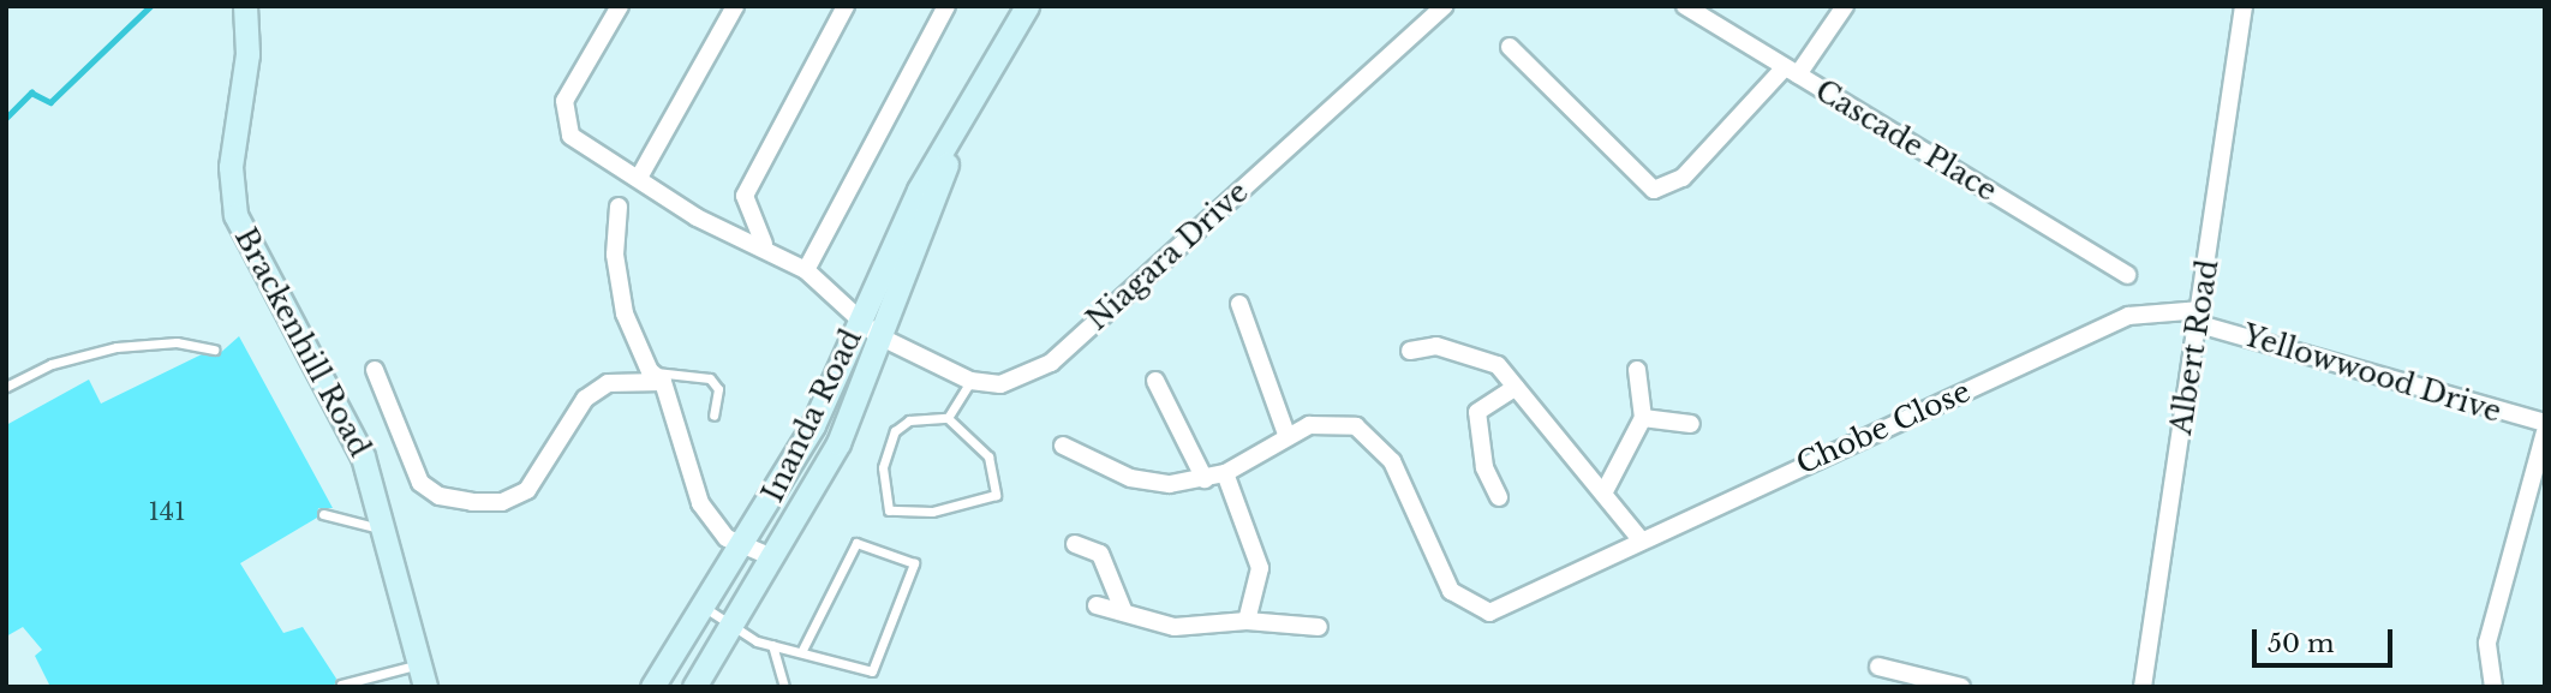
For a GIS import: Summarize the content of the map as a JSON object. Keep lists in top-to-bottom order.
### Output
{
  "streets": {
    "street": [
      "Cascade Place",
      "Niagara Drive",
      "Brackenhill Road",
      "Albert Road",
      "Yellowwood Drive",
      "Inanda Road",
      "Chobe Close"
    ]
  },
  "crossings": [
    ["Niagara Drive", "Inanda Road"],
    ["Albert Road", "Yellowwood Drive"],
    ["Albert Road", "Chobe Close"],
    ["Yellowwood Drive", "Chobe Close"]
  ],
  "house_numbers": ["141"],
  "scale_bar": "50 m"
}
